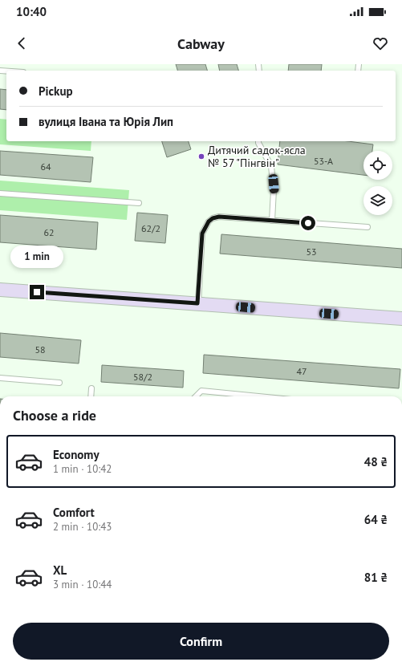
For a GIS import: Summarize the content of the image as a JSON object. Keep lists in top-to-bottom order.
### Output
{
  "places": ["Дитячий садок-ясла № 57 \"Пінгвін\""],
  "house_numbers": [
    "53-А",
    "64",
    "62/2",
    "62",
    "53",
    "58",
    "47",
    "58/2"
  ],
  "page": {
    "status": "10:40",
    "header": "Cabway",
    "banner": ["Pickup", "вулиця Івана та Юрія Лип"],
    "bubble": "1 min",
    "heading": "Choose a ride",
    "list": [
      {
        "name": "Economy",
        "note": "1 min · 10:42",
        "value": "48 ₴"
      },
      {
        "name": "Comfort",
        "note": "2 min · 10:43",
        "value": "64 ₴"
      },
      {
        "name": "XL",
        "note": "3 min · 10:44",
        "value": "81 ₴"
      }
    ],
    "buttons": "Confirm"
  }
}
